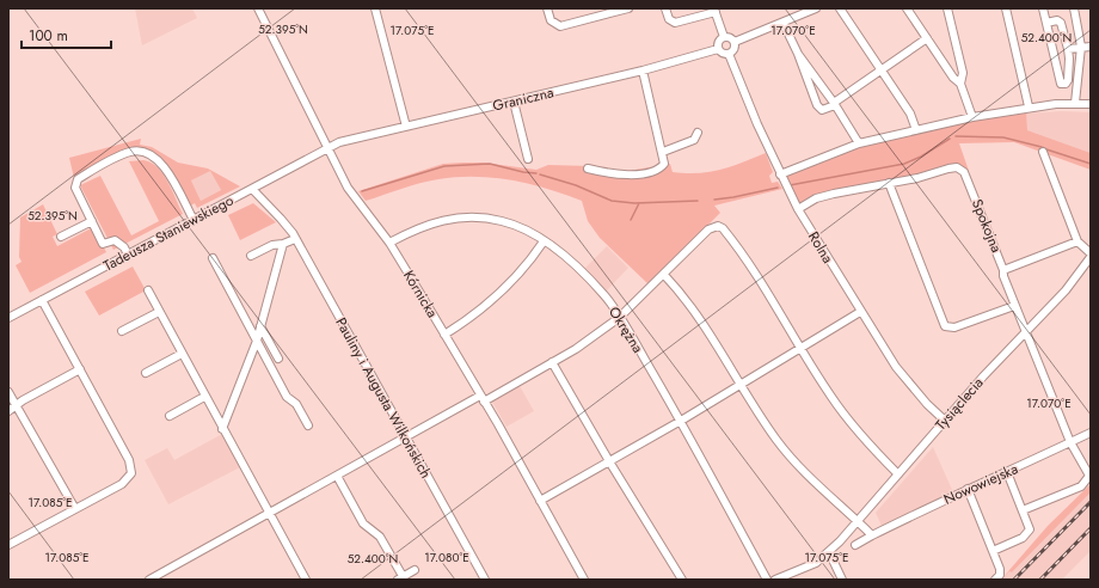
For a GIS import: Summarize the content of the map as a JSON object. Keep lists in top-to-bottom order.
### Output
{
  "streets": {
    "street": [
      "Graniczna",
      "Spokojna",
      "Tadeusza Staniewskiego",
      "Rolna",
      "Kórnicka",
      "Okrężna",
      "Pauliny i Augusta Wilkońskich",
      "Tysiąclecia",
      "Nowowiejska"
    ]
  },
  "crossings": [
    ["Graniczna", "Tadeusza Staniewskiego"],
    ["Graniczna", "Rolna"],
    ["Graniczna", "Kórnicka"],
    ["Spokojna", "Rolna"],
    ["Spokojna", "Tysiąclecia"],
    ["Spokojna", "Nowowiejska"],
    ["Tadeusza Staniewskiego", "Kórnicka"],
    ["Tadeusza Staniewskiego", "Pauliny i Augusta Wilkońskich"],
    ["Rolna", "Tysiąclecia"],
    ["Kórnicka", "Okrężna"]
  ],
  "scale_bar": "100 m",
  "coordinates": [
    "52.395°N",
    "17.075°E",
    "17.070°E",
    "52.400°N",
    "17.085°E",
    "17.080°E"
  ]
}
